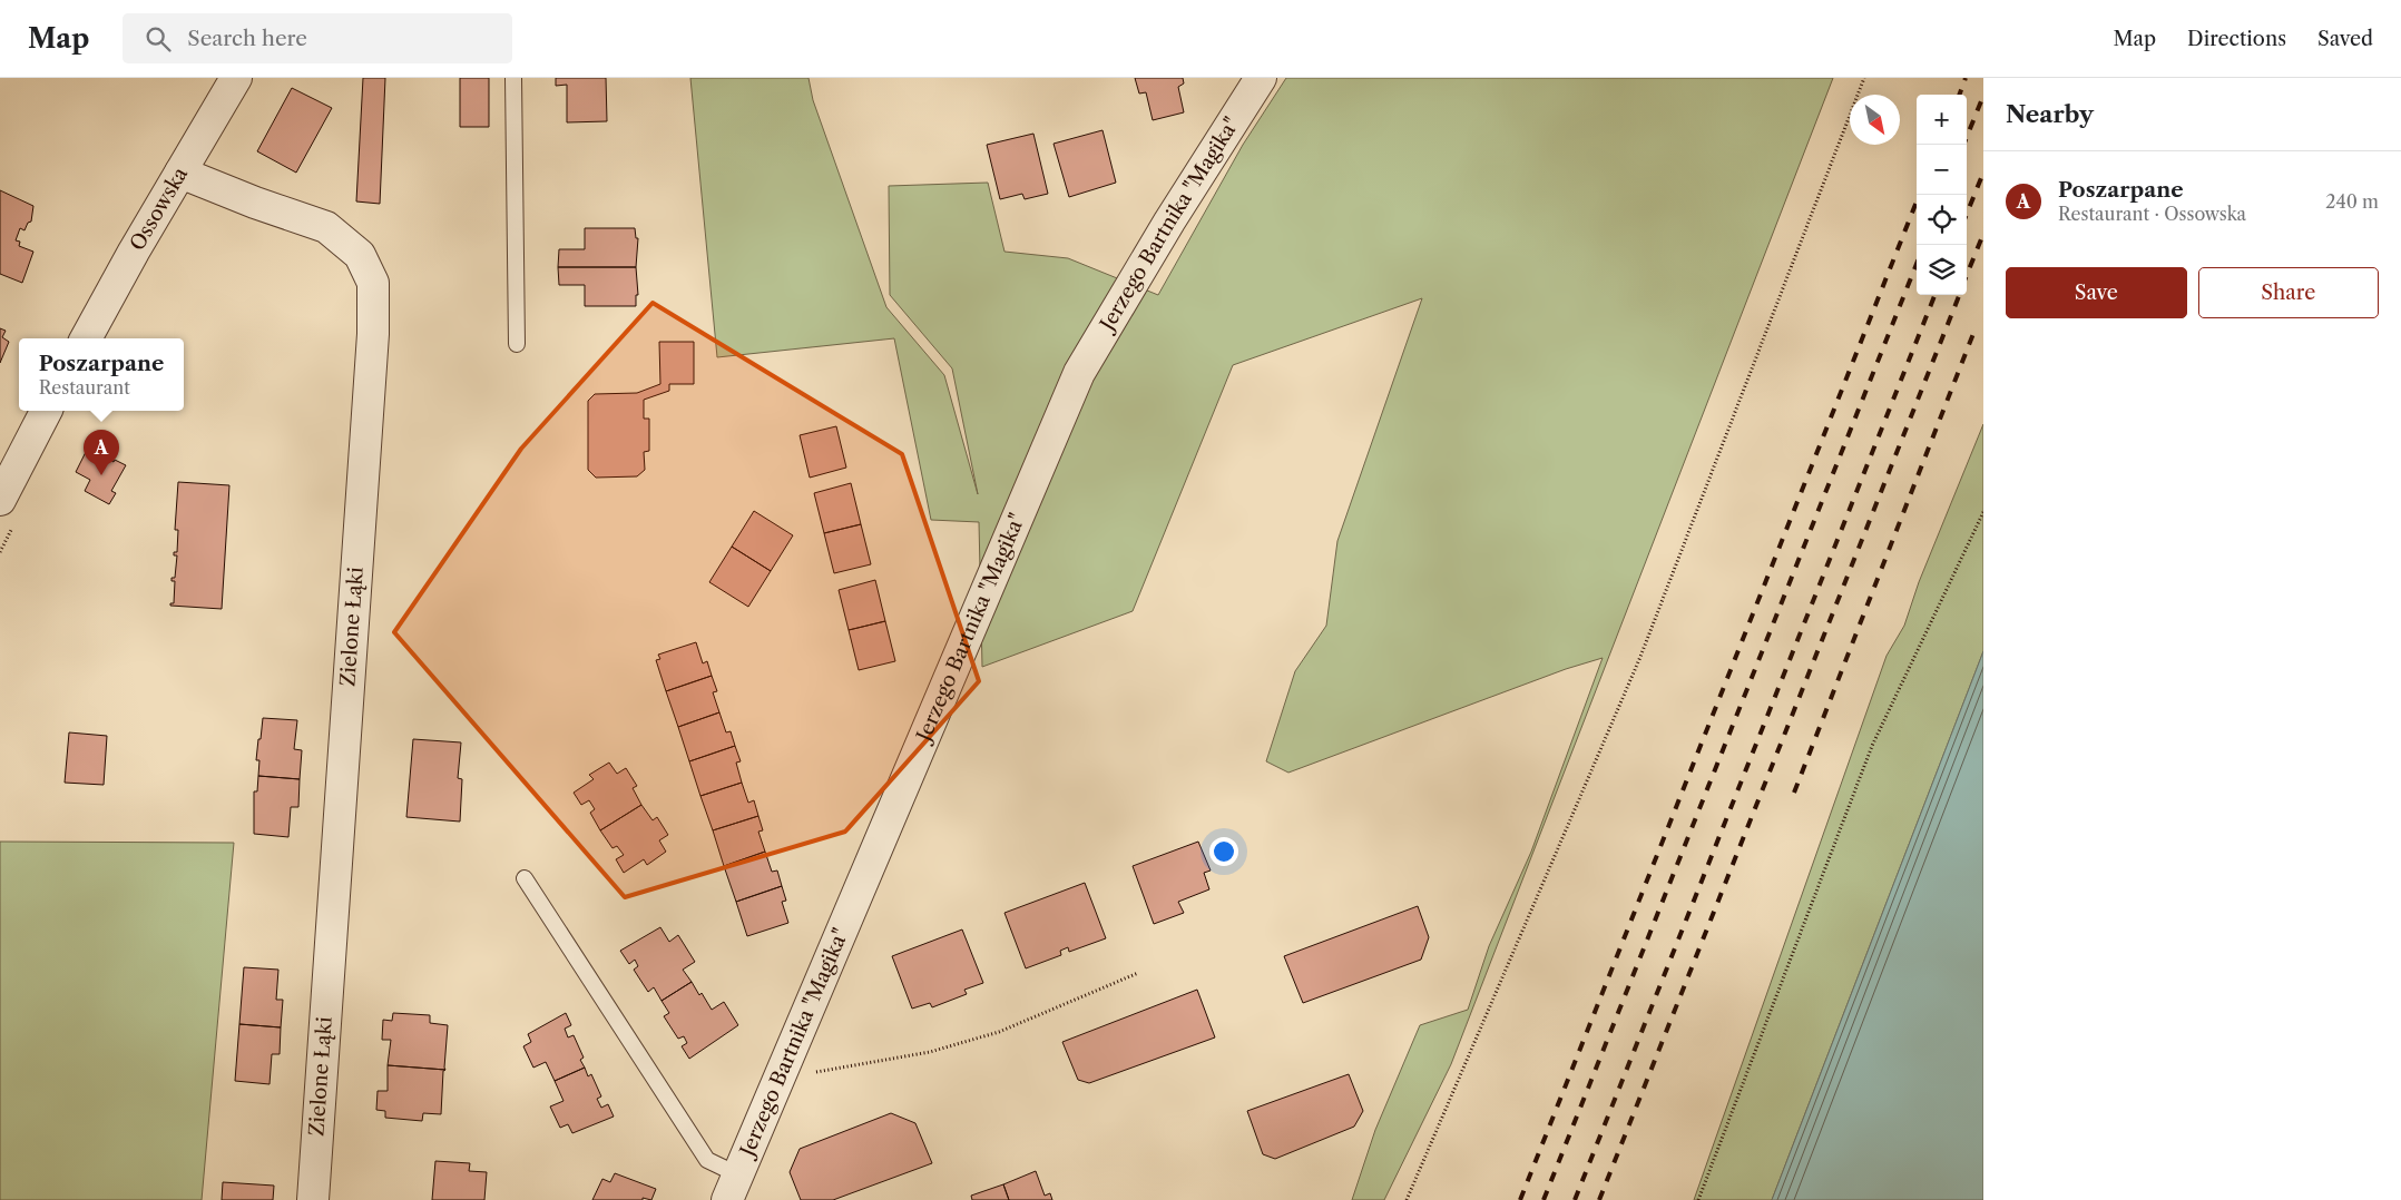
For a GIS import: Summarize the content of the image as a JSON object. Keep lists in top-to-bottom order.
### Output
{
  "streets": {
    "street": ["Ossowska", "Jerzego Bartnika \"Magika\"", "Zielone Łąki"]
  },
  "crossings": [
    ["Ossowska", "Zielone Łąki"]
  ],
  "north": "bottom right",
  "page": {
    "header": "Map",
    "search": "Search here",
    "nav": ["Map", "Directions", "Saved"],
    "heading": "Nearby",
    "map_buttons": ["+", "−"],
    "list": [
      {
        "mark": "A",
        "name": "Poszarpane",
        "note": "Restaurant · Ossowska",
        "value": "240 m"
      }
    ],
    "buttons": ["Save", "Share"],
    "popup": ["Poszarpane", "Restaurant"],
    "pins": "A"
  }
}
